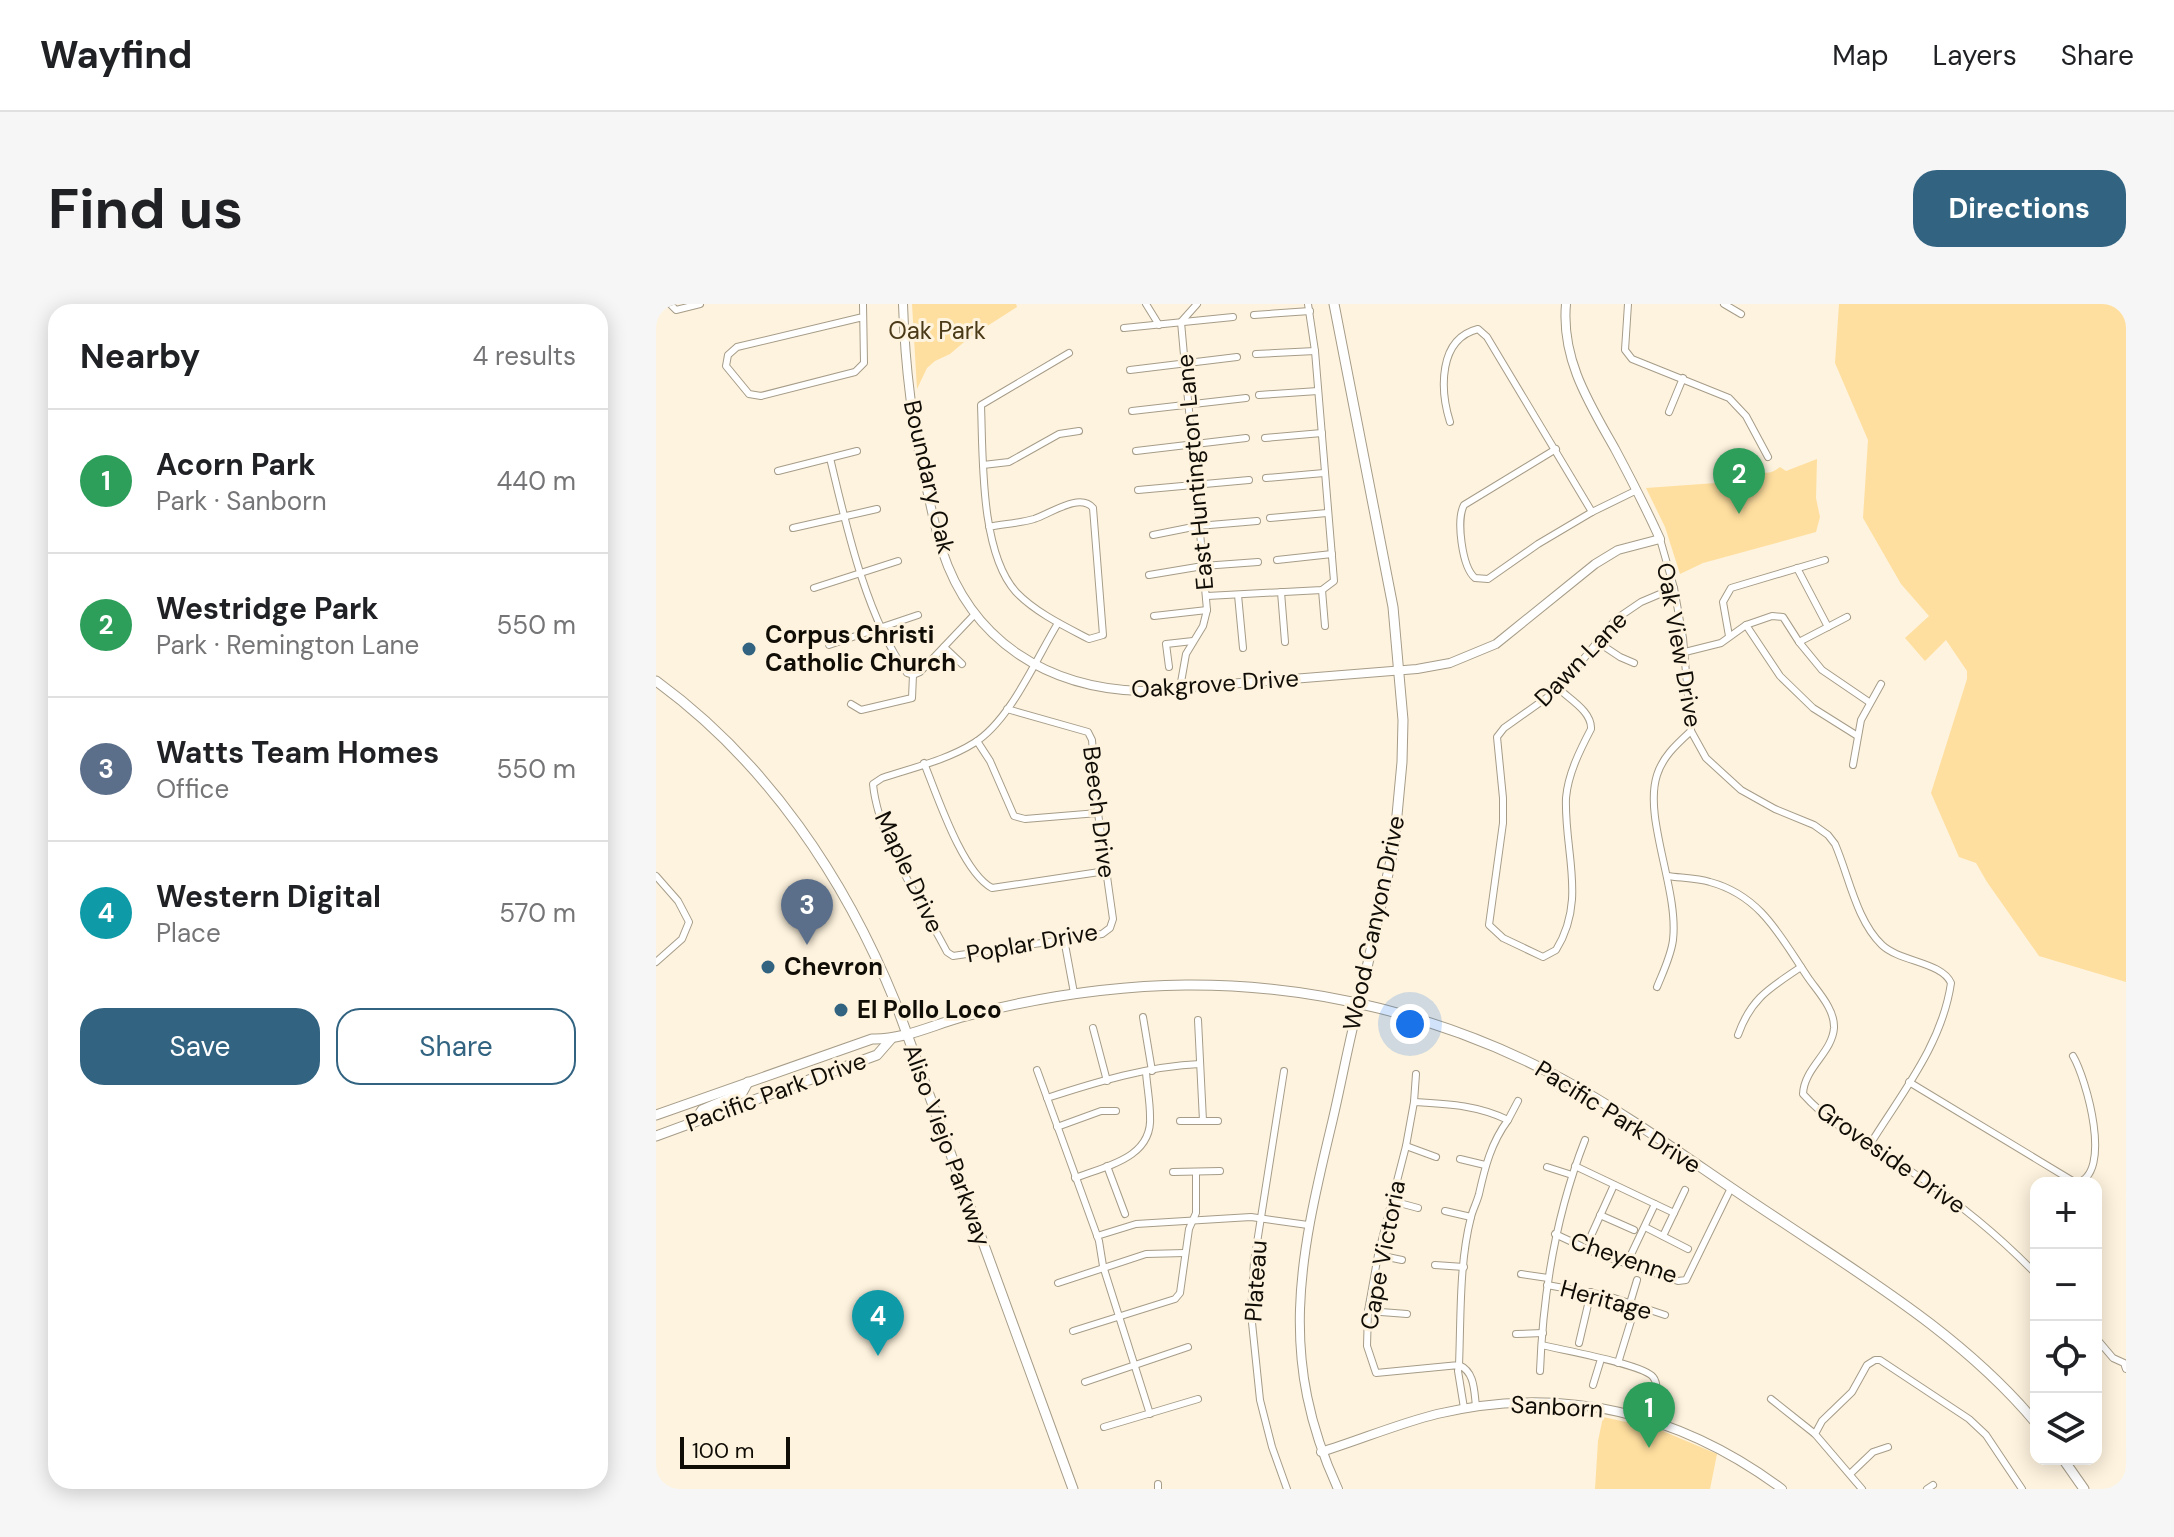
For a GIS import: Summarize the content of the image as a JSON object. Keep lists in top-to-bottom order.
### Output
{
  "streets": {
    "main road": ["Wood Canyon Drive", "Pacific Park Drive", "Aliso Viejo Parkway"],
    "street": [
      "East Huntington Lane",
      "Boundary Oak",
      "Oak View Drive",
      "Dawn Lane",
      "Oakgrove Drive",
      "Beech Drive",
      "Maple Drive",
      "Poplar Drive",
      "Groveside Drive",
      "Cape Victoria",
      "Cheyenne",
      "Plateau",
      "Heritage",
      "Sanborn"
    ]
  },
  "crossings": [
    ["East Huntington Lane", "Oakgrove Drive"],
    ["Boundary Oak", "Oakgrove Drive"],
    ["Oak View Drive", "Dawn Lane"],
    ["Oak View Drive", "Oakgrove Drive"],
    ["Oak View Drive", "Groveside Drive"],
    ["Oakgrove Drive", "Wood Canyon Drive"],
    ["Beech Drive", "Poplar Drive"],
    ["Maple Drive", "Poplar Drive"],
    ["Wood Canyon Drive", "Pacific Park Drive"],
    ["Wood Canyon Drive", "Sanborn"],
    ["Pacific Park Drive", "Aliso Viejo Parkway"],
    ["Pacific Park Drive", "Cheyenne"]
  ],
  "parks": ["Oak Park"],
  "places": ["Corpus Christi Catholic Church", "Chevron", "El Pollo Loco"],
  "scale_bar": "100 m",
  "page": {
    "header": "Wayfind",
    "nav": ["Map", "Layers", "Share"],
    "buttons": [
      "Directions",
      ["Save", "Share"]
    ],
    "title": "Find us",
    "heading": ["Nearby", "4 results"],
    "list": [
      {
        "mark": "1",
        "name": "Acorn Park",
        "note": "Park · Sanborn",
        "value": "440 m"
      },
      {
        "mark": "2",
        "name": "Westridge Park",
        "note": "Park · Remington Lane",
        "value": "550 m"
      },
      {
        "mark": "3",
        "name": "Watts Team Homes",
        "note": "Office",
        "value": "550 m"
      },
      {
        "mark": "4",
        "name": "Western Digital",
        "note": "Place",
        "value": "570 m"
      }
    ],
    "pins": [
      "2",
      "3",
      "4",
      "1"
    ],
    "map_buttons": ["+", "−"],
    "scale": "100 m"
  }
}
